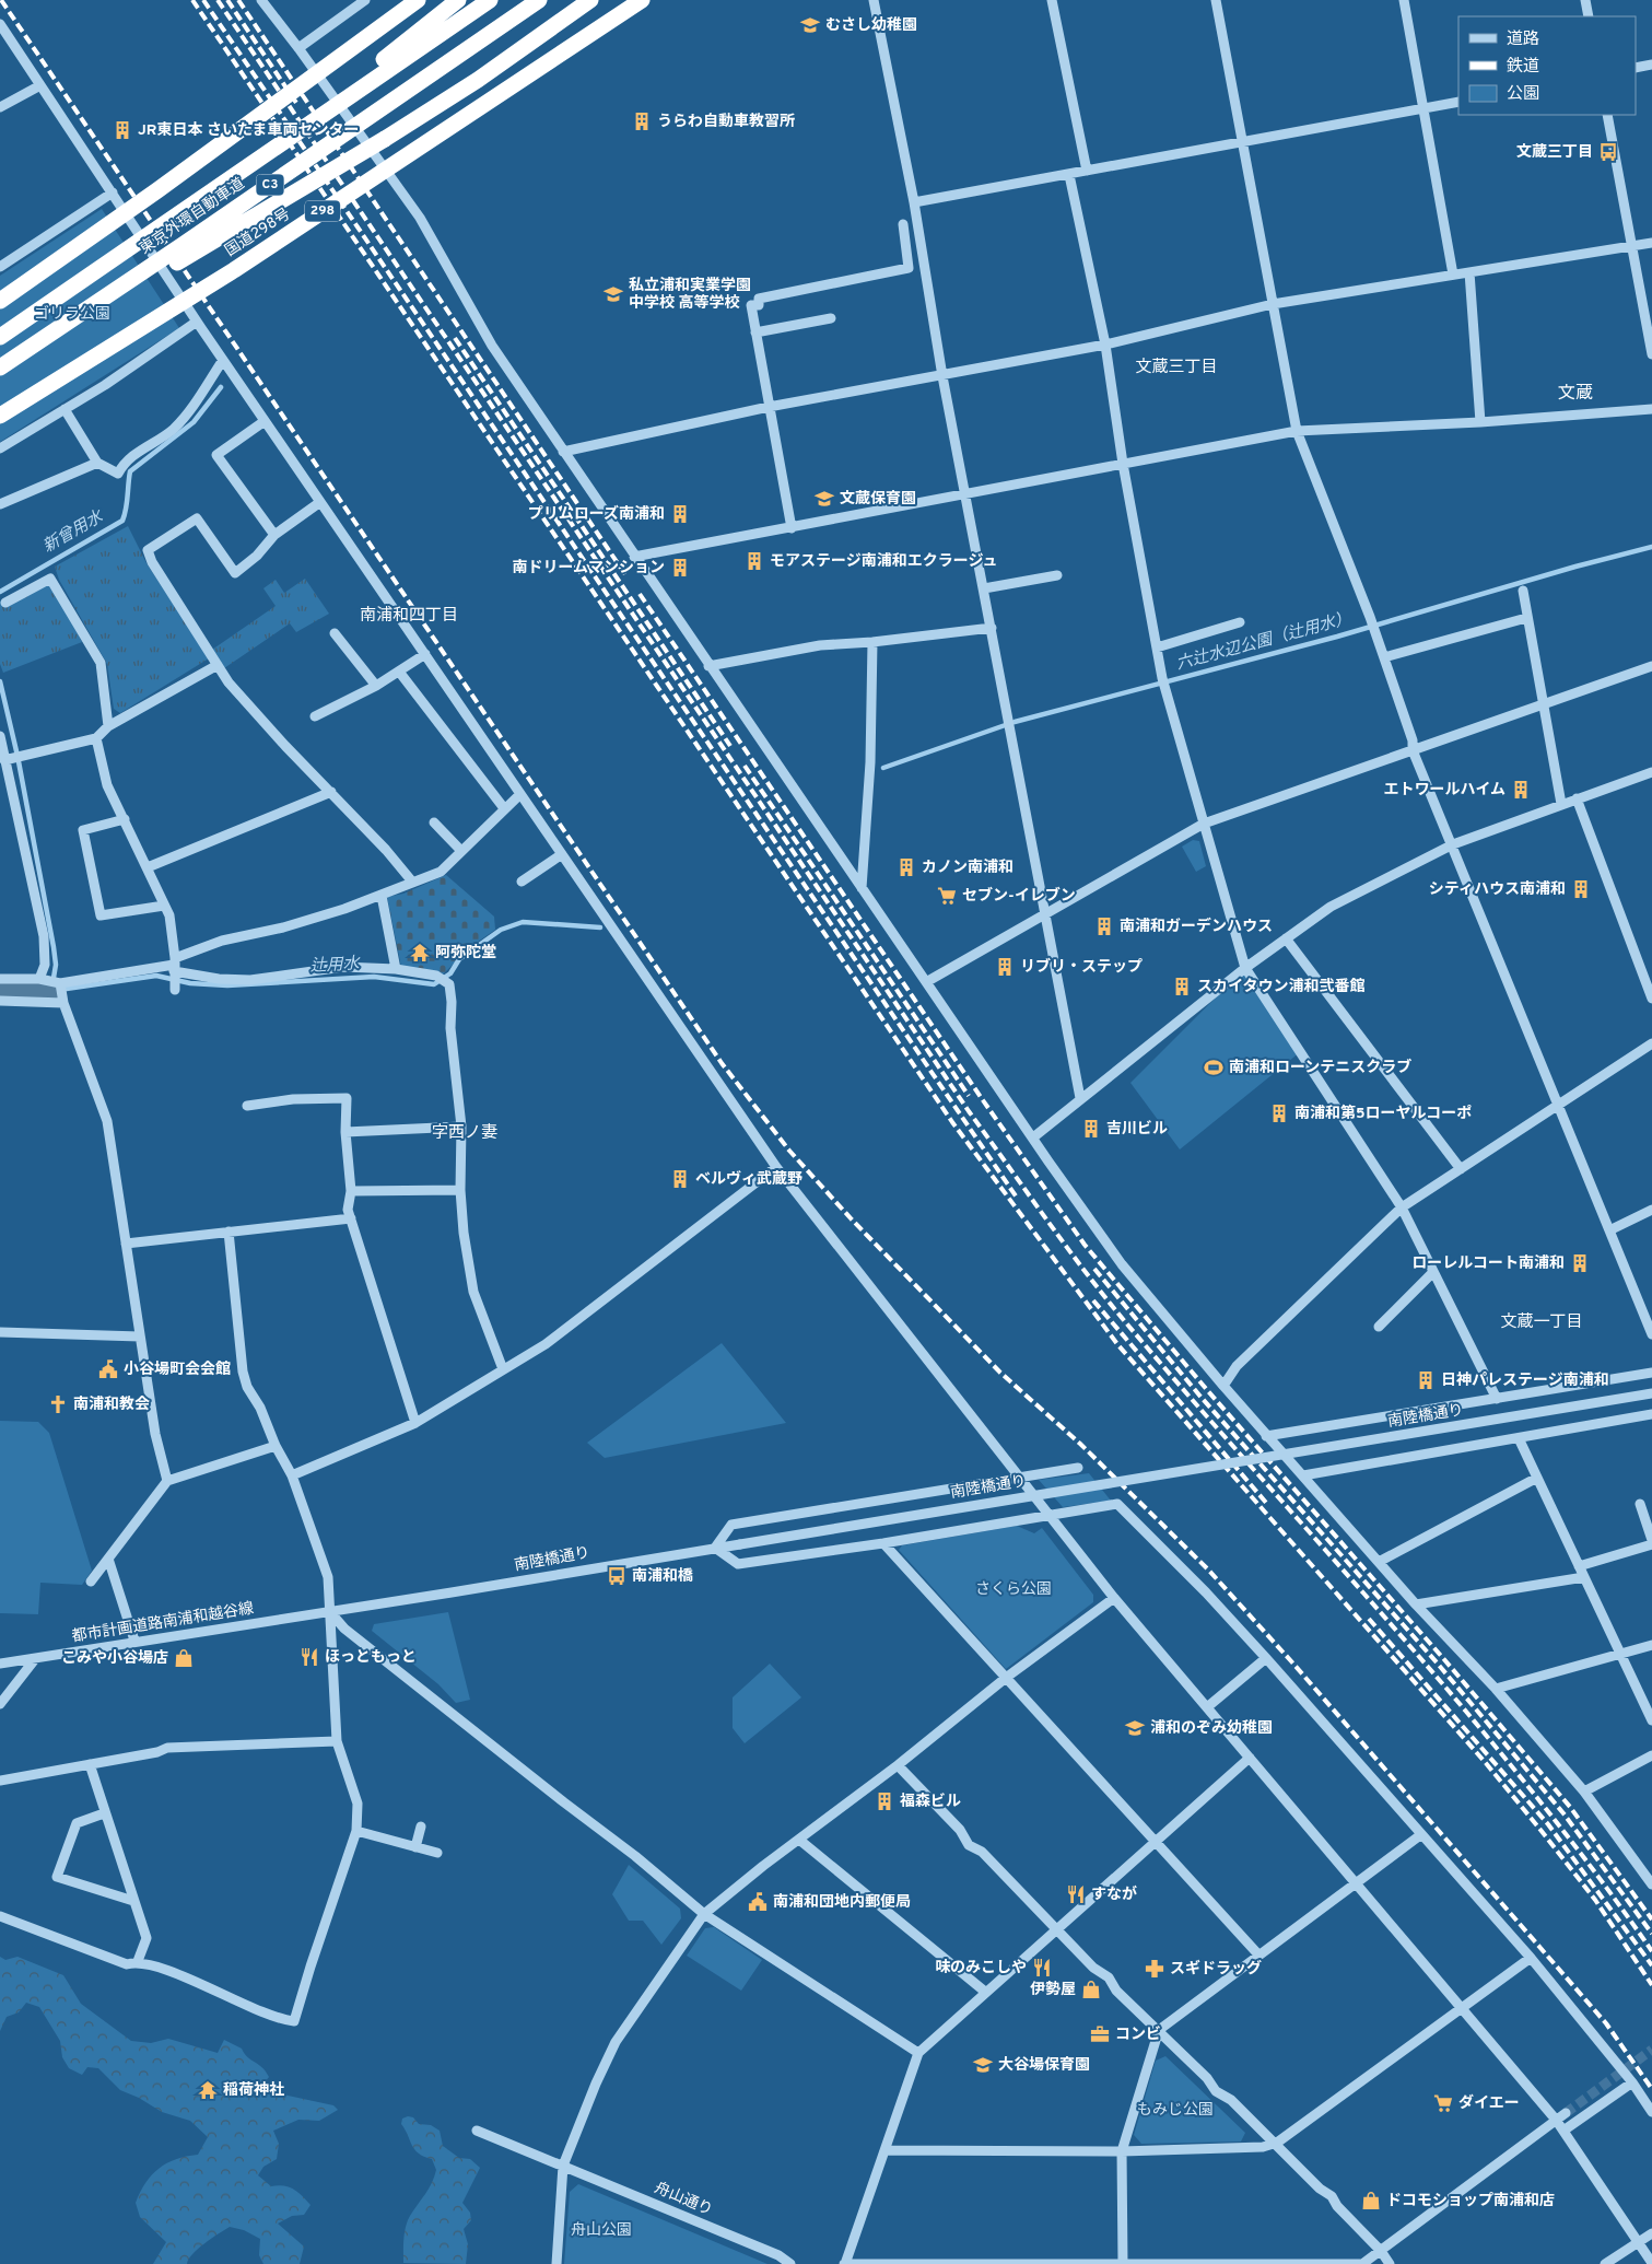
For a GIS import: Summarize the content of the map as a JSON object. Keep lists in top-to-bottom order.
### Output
{
  "streets": {
    "highway": [
      "C3",
      "298",
      "東京外環自動車道",
      "国道298号"
    ],
    "street": ["南陸橋通り", "都市計画道路南浦和越谷線", "舟山通り"]
  },
  "crossings": [
    ["南陸橋通り", "都市計画道路南浦和越谷線"]
  ],
  "districts": [
    "文蔵三丁目",
    "文蔵",
    "南浦和四丁目",
    "字西ノ妻",
    "文蔵一丁目"
  ],
  "water": ["新曾用水", "六辻水辺公園（辻用水）", "辻用水"],
  "parks": [
    "ゴリラ公園",
    "さくら公園",
    "もみじ公園",
    "舟山公園"
  ],
  "places": {
    "school or university": [
      "むさし幼稚園",
      "私立浦和実業学園 中学校 高等学校",
      "文蔵保育園",
      "浦和のぞみ幼稚園",
      "大谷場保育園"
    ],
    "building": [
      "うらわ自動車教習所",
      "JR東日本 さいたま車両センター",
      "プリムローズ南浦和",
      "モアステージ南浦和エクラージュ",
      "南ドリームマンション",
      "エトワールハイム",
      "カノン南浦和",
      "シティハウス南浦和",
      "南浦和ガーデンハウス",
      "リブリ・ステップ",
      "スカイタウン浦和弐番館",
      "南浦和第5ローヤルコーポ",
      "吉川ビル",
      "ベルヴィ武蔵野",
      "ローレルコート南浦和",
      "日神パレステージ南浦和",
      "福森ビル"
    ],
    "bus stop": ["文蔵三丁目", "南浦和橋"],
    "supermarket": ["セブン-イレブン", "ダイエー"],
    "temple": ["阿弥陀堂", "稲荷神社"],
    "sports": ["南浦和ローンテニスクラブ"],
    "public building": ["小谷場町会会館", "南浦和団地内郵便局"],
    "church": ["南浦和教会"],
    "restaurant": ["ほっともっと", "すなが", "味のみこしや"],
    "shop": ["こみや小谷場店", "伊勢屋", "ドコモショップ南浦和店"],
    "pharmacy": ["スギドラッグ"],
    "office": ["コンビ"]
  },
  "legend": ["道路", "鉄道", "公園"]
}
